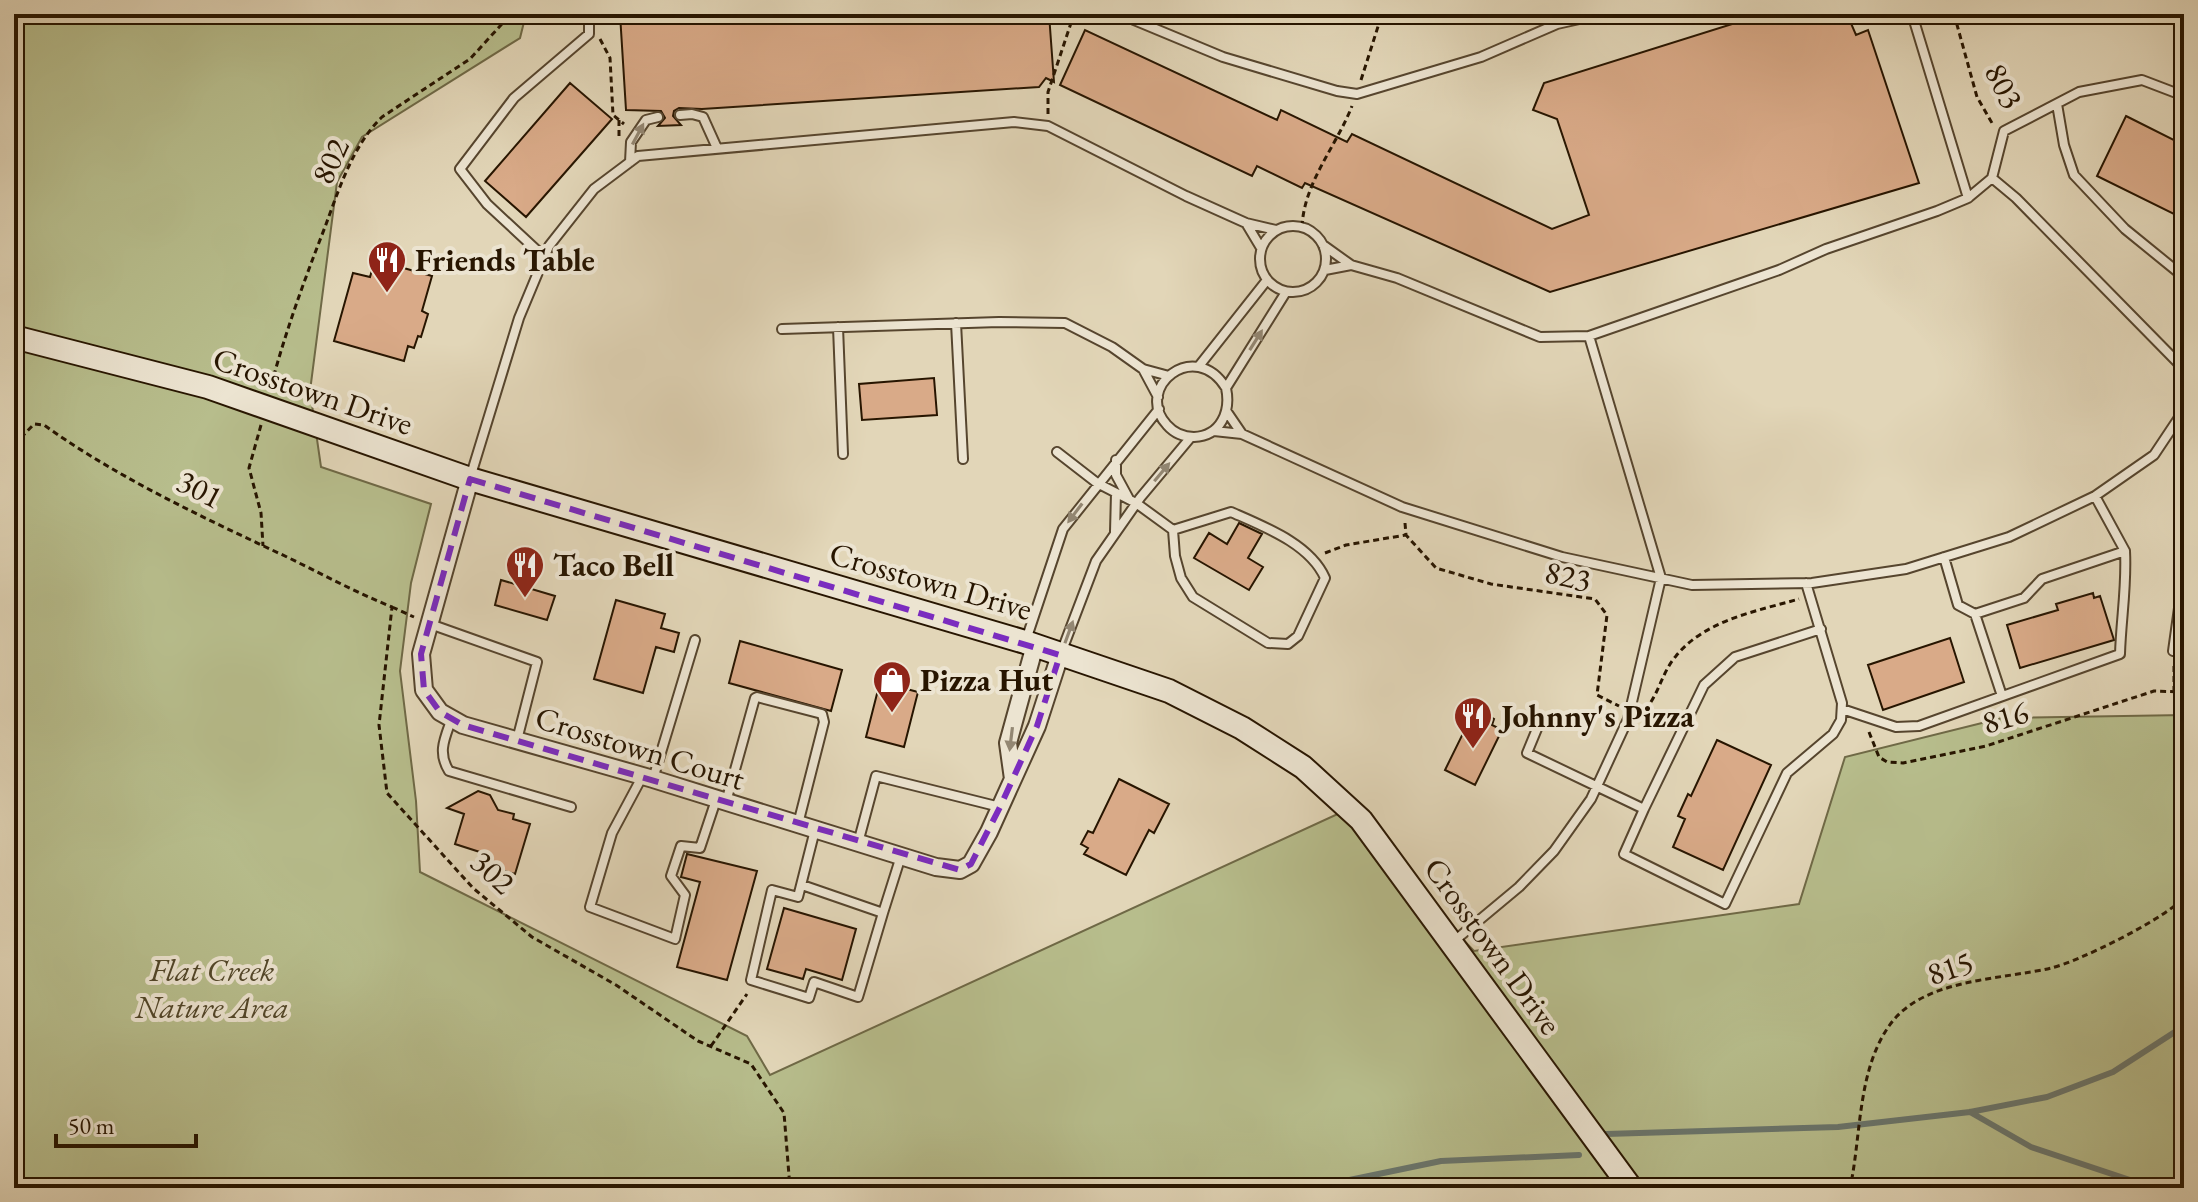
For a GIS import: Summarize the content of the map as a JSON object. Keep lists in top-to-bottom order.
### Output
{
  "streets": {
    "street": ["Crosstown Drive", "Crosstown Court"],
    "path": [
      "803",
      "802",
      "301",
      "823",
      "816",
      "302",
      "815"
    ]
  },
  "crossings": [
    ["Crosstown Drive", "Crosstown Court"]
  ],
  "parks": ["Flat Creek Nature Area"],
  "places": {
    "restaurant": ["Friends Table", "Taco Bell", "Johnny's Pizza"],
    "shop": ["Pizza Hut"]
  },
  "scale_bar": "50 m"
}
